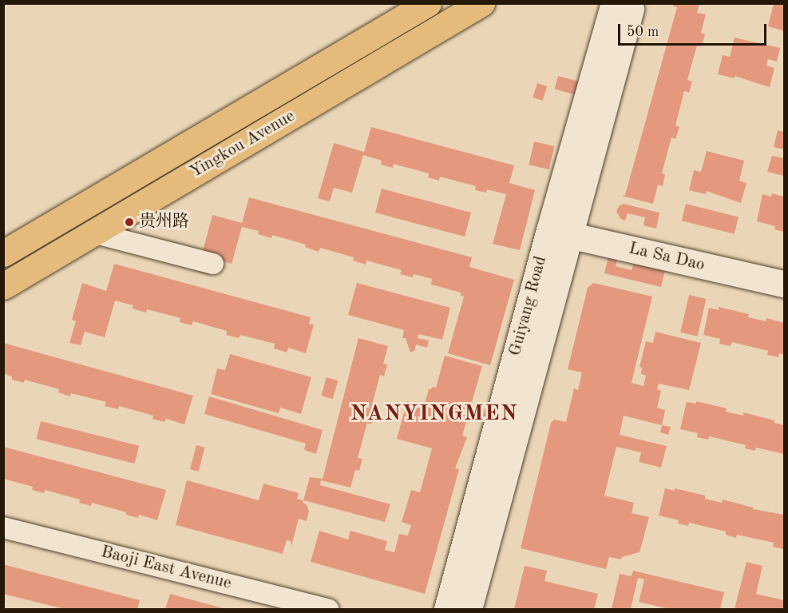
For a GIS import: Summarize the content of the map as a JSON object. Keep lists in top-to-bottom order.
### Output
{
  "streets": {
    "main road": ["Yingkou Avenue"],
    "street": ["La Sa Dao", "Guiyang Road", "Baoji East Avenue"]
  },
  "crossings": [
    ["La Sa Dao", "Guiyang Road"]
  ],
  "districts": ["NANYINGMEN"],
  "places": ["贵州路"],
  "scale_bar": "50 m"
}
